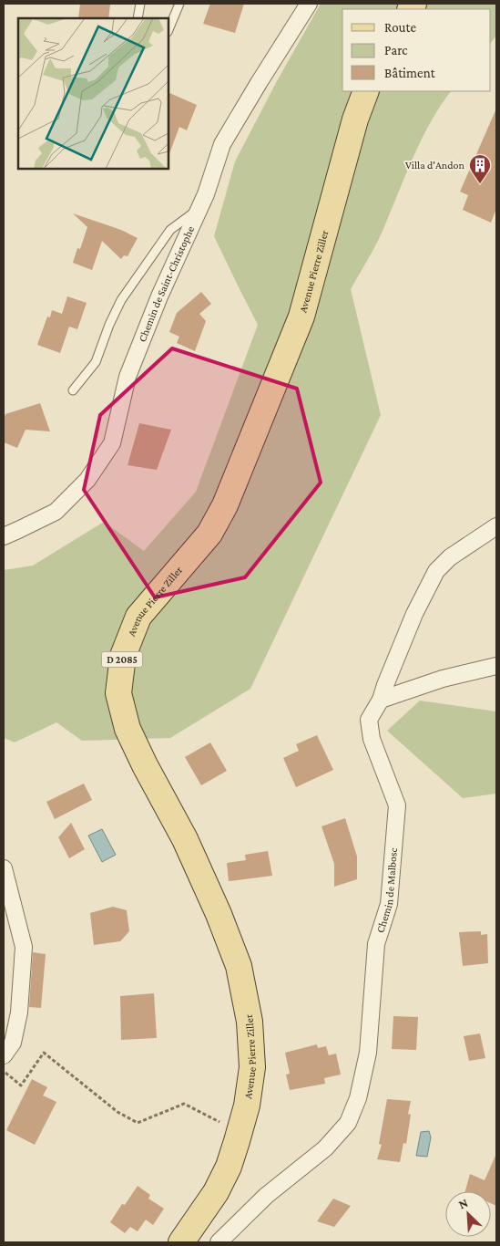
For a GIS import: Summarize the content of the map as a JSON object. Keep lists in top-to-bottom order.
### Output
{
  "streets": {
    "main road": ["Avenue Pierre Ziller", "D 2085"],
    "street": ["Chemin de Saint-Christophe", "Chemin de Malbosc"]
  },
  "places": {
    "building": ["Villa d'Andon"]
  },
  "legend": ["Route", "Parc", "Bâtiment"],
  "north": "top left"
}
